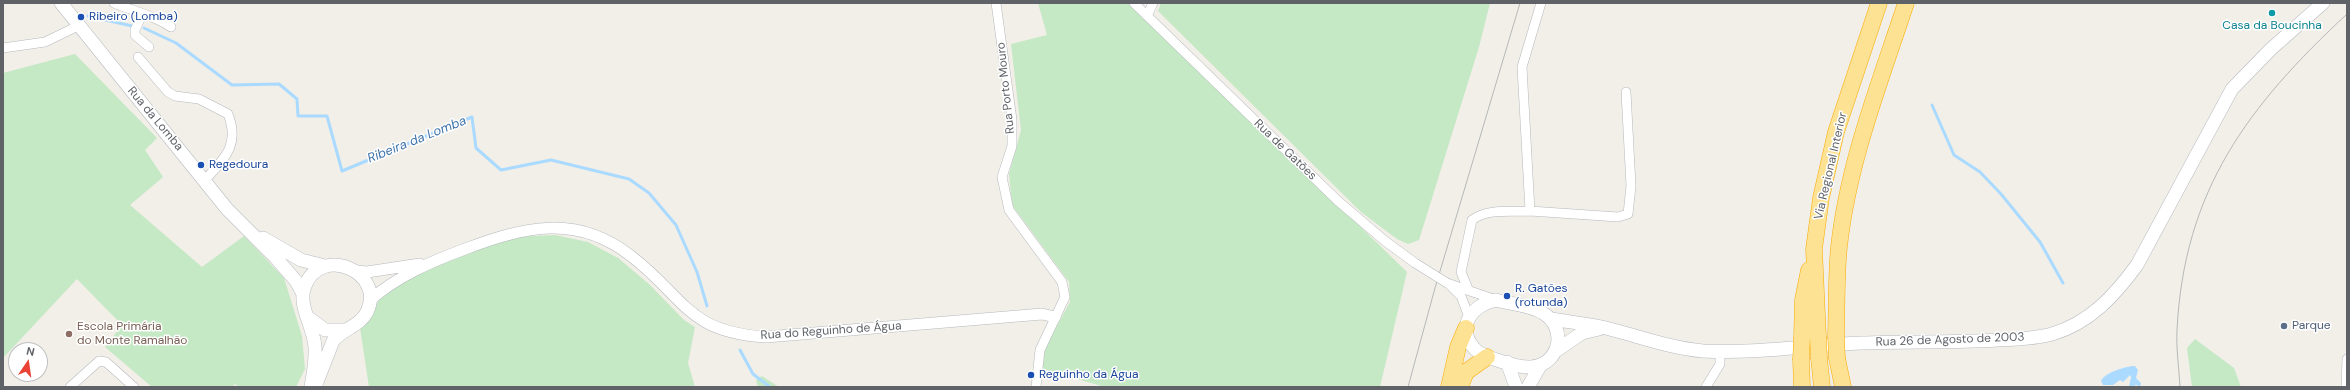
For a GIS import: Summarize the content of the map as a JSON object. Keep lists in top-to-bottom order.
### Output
{
  "streets": {
    "highway": ["Via Regional Interior"],
    "main road": ["Rua da Lomba", "Rua 26 de Agosto de 2003"],
    "street": ["Rua Porto Mouro", "Rua de Gatões", "Rua do Reguinho de Água"]
  },
  "crossings": [
    ["Rua Porto Mouro", "Rua do Reguinho de Água"],
    ["Rua da Lomba", "Rua do Reguinho de Água"],
    ["Rua de Gatões", "Rua 26 de Agosto de 2003"]
  ],
  "water": ["Ribeira da Lomba"],
  "places": [
    "Casa da Boucinha",
    "Ribeiro (Lomba)",
    "Regedoura",
    "R. Gatões (rotunda)",
    "Parque",
    "Escola Primária do Monte Ramalhão",
    "Reguinho da Água"
  ],
  "north": "top"
}
